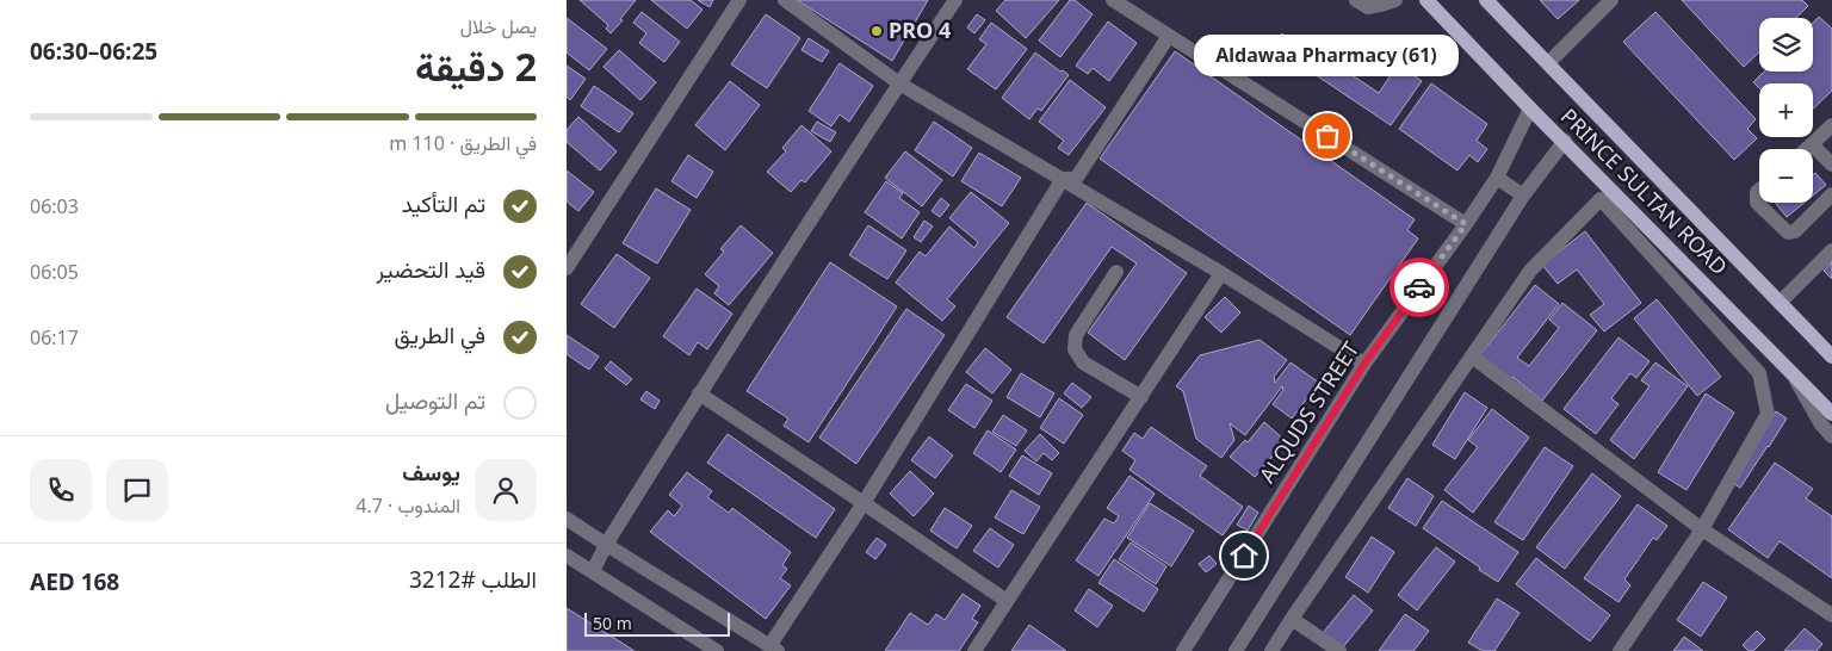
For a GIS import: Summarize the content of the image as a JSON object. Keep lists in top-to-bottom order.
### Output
{
  "streets": {
    "main road": ["PRINCE SULTAN ROAD"],
    "street": ["ALQUDS STREET"]
  },
  "crossings": [
    ["PRINCE SULTAN ROAD", "ALQUDS STREET"]
  ],
  "places": ["PRO 4", "Aldawaa Pharmacy (61)"],
  "scale_bar": "50 m",
  "page": {
    "heading": ["2 دقيقة", "يصل خلال", "06:25–06:30"],
    "panel": [
      "يوسف",
      "المندوب · 4.7",
      "الطلب #3212",
      "AED 168"
    ],
    "map_buttons": ["+", "−"],
    "bubble": "Aldawaa Pharmacy (61)",
    "bar": "في الطريق · 110 m",
    "list": [
      ["تم التأكيد", "06:03"],
      ["قيد التحضير", "06:05"],
      ["في الطريق", "06:17"],
      "تم التوصيل"
    ],
    "scale": "50 m"
  }
}
